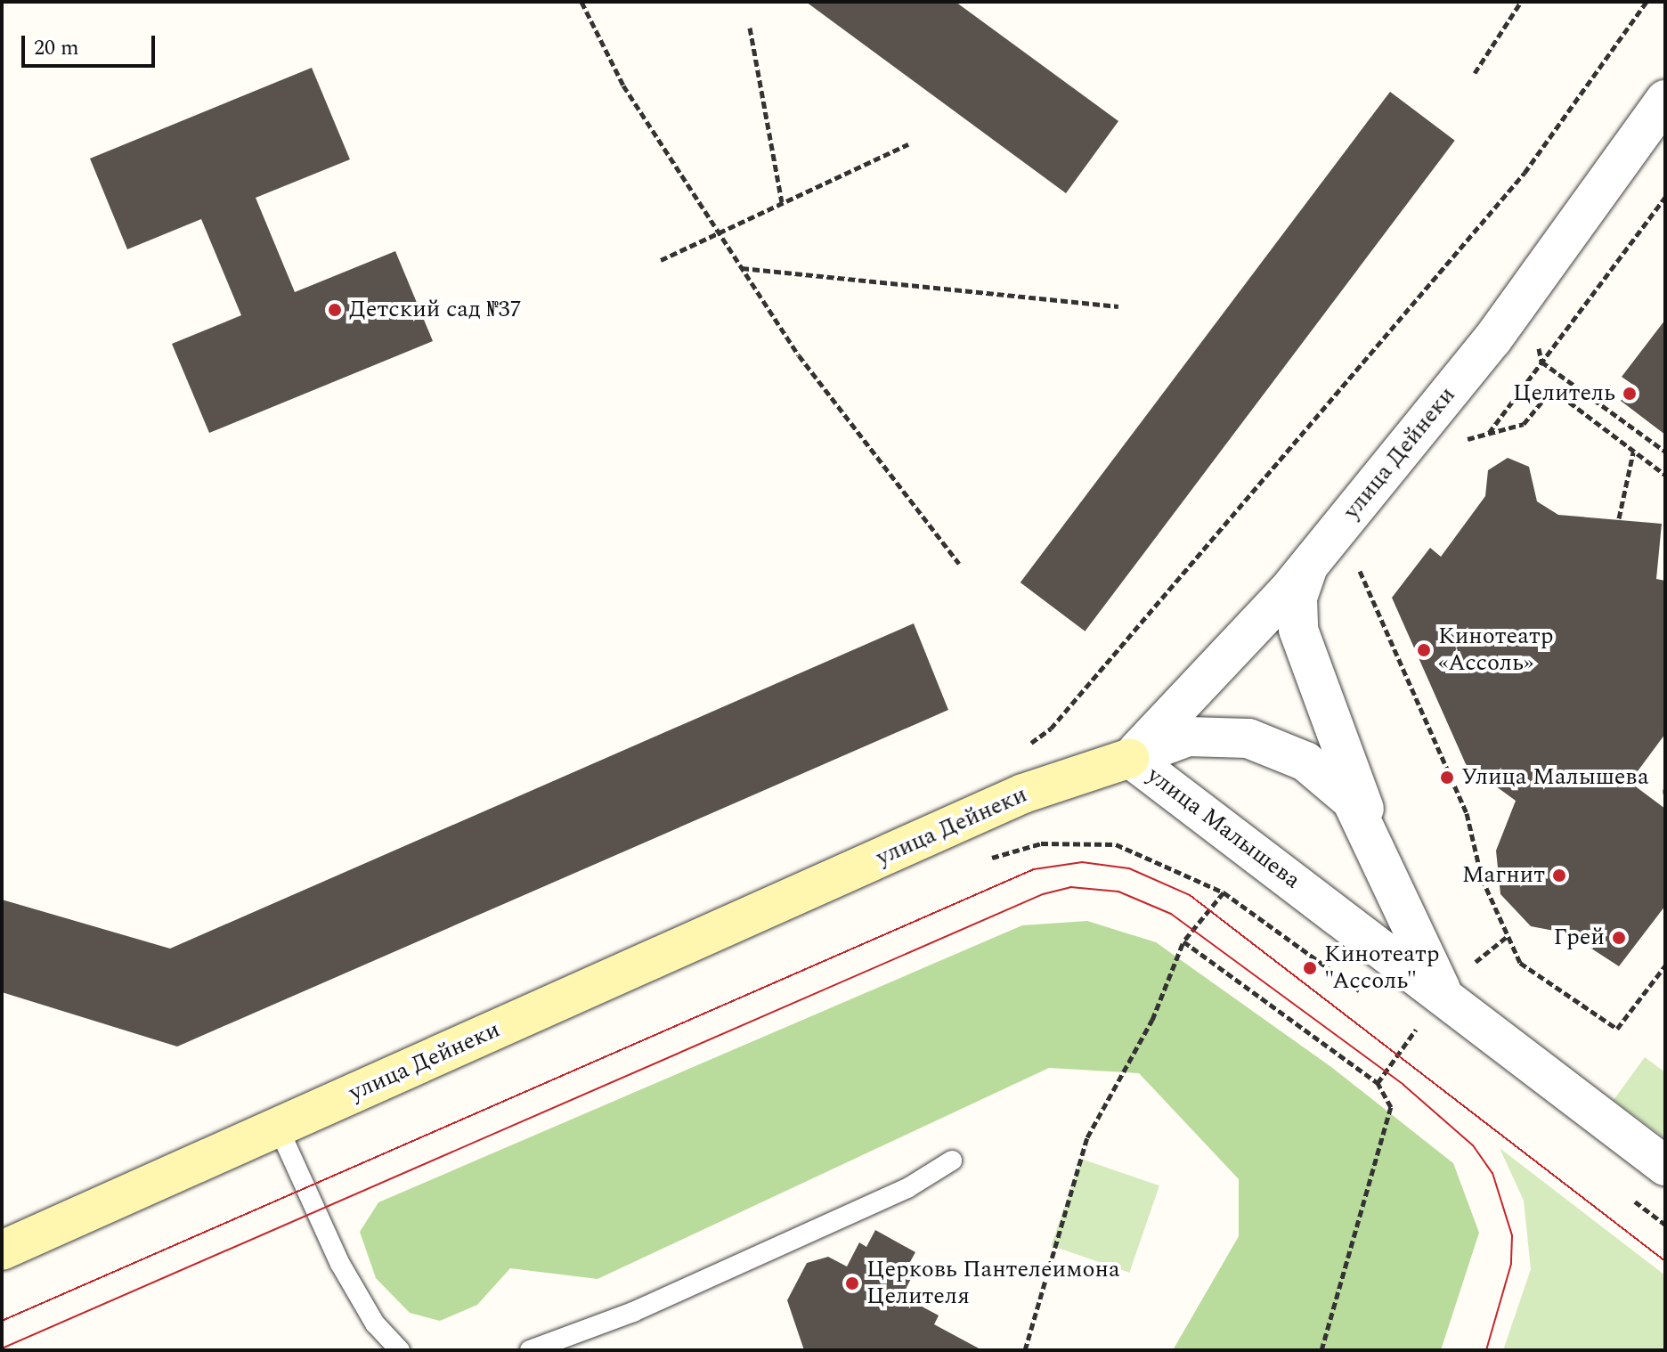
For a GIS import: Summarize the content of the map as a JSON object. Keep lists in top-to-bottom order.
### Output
{
  "streets": {
    "main road": ["улица Дейнеки"],
    "street": ["улица Малышева"]
  },
  "crossings": [
    ["улица Дейнеки", "улица Малышева"]
  ],
  "places": [
    "Детский сад №37",
    "Целитель",
    "Кинотеатр «Ассоль»",
    "Улица Малышева",
    "Магнит",
    "Грей",
    "Кинотеатр \"Ассоль\"",
    "Церковь Пантелеимона Целителя"
  ],
  "scale_bar": "20 m"
}
